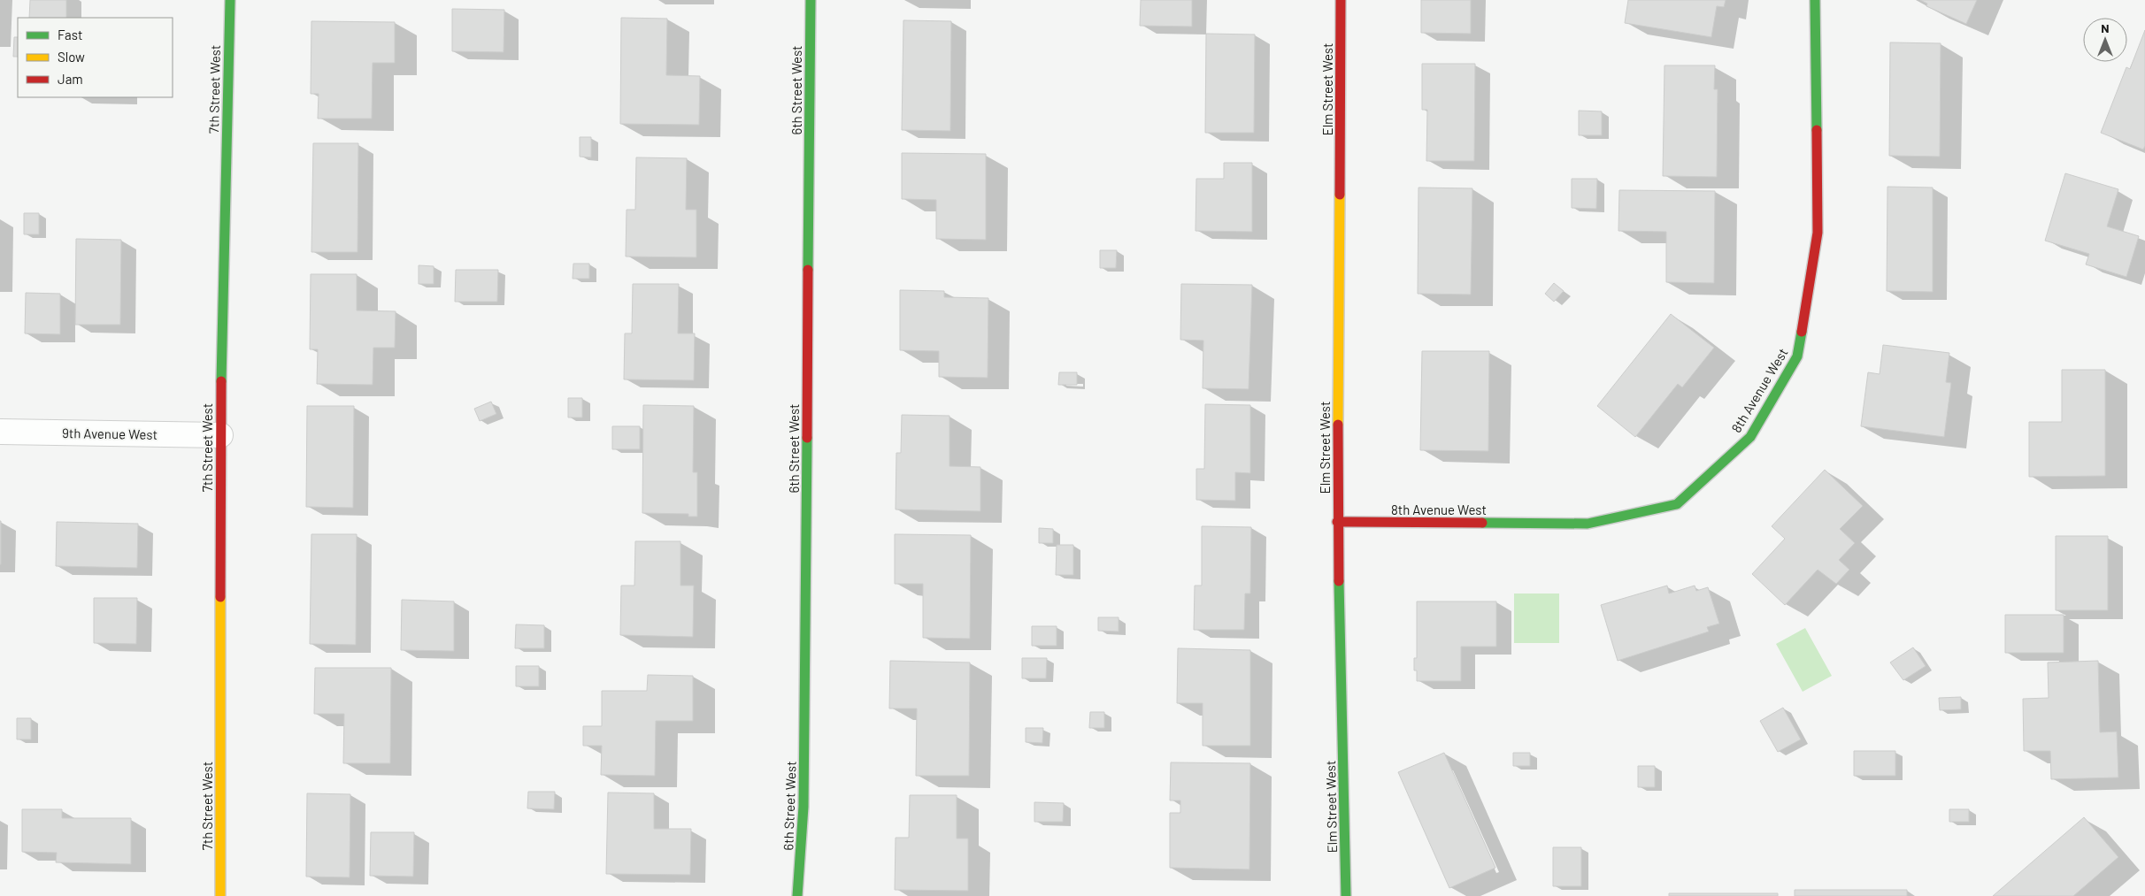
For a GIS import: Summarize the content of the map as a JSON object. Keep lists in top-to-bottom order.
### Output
{
  "streets": {
    "street": [
      "7th Street West",
      "Elm Street West",
      "6th Street West",
      "8th Avenue West",
      "9th Avenue West"
    ]
  },
  "crossings": [
    ["7th Street West", "9th Avenue West"],
    ["Elm Street West", "8th Avenue West"]
  ],
  "legend": ["Fast", "Slow", "Jam"],
  "north": "top"
}
